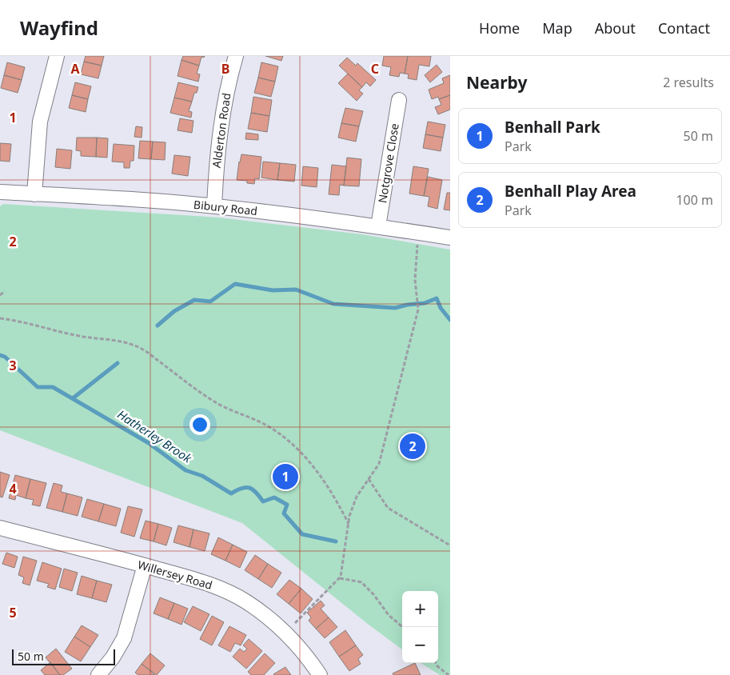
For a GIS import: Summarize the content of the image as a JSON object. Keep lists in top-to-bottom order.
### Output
{
  "streets": {
    "street": [
      "Alderton Road",
      "Notgrove Close",
      "Bibury Road",
      "Willersey Road"
    ]
  },
  "crossings": [
    ["Alderton Road", "Bibury Road"],
    ["Notgrove Close", "Bibury Road"]
  ],
  "water": ["Hatherley Brook"],
  "scale_bar": "50 m",
  "page": {
    "header": "Wayfind",
    "nav": [
      "Home",
      "Map",
      "About",
      "Contact"
    ],
    "heading": ["Nearby", "2 results"],
    "list": [
      {
        "mark": "1",
        "name": "Benhall Park",
        "note": "Park",
        "value": "50 m"
      },
      {
        "mark": "2",
        "name": "Benhall Play Area",
        "note": "Park",
        "value": "100 m"
      }
    ],
    "pins": ["2", "1"],
    "map_buttons": ["+", "−"],
    "scale": "50 m"
  },
  "grid": {
    "columns": ["A", "B", "C"],
    "rows": [
      "1",
      "2",
      "3",
      "4",
      "5"
    ]
  }
}
